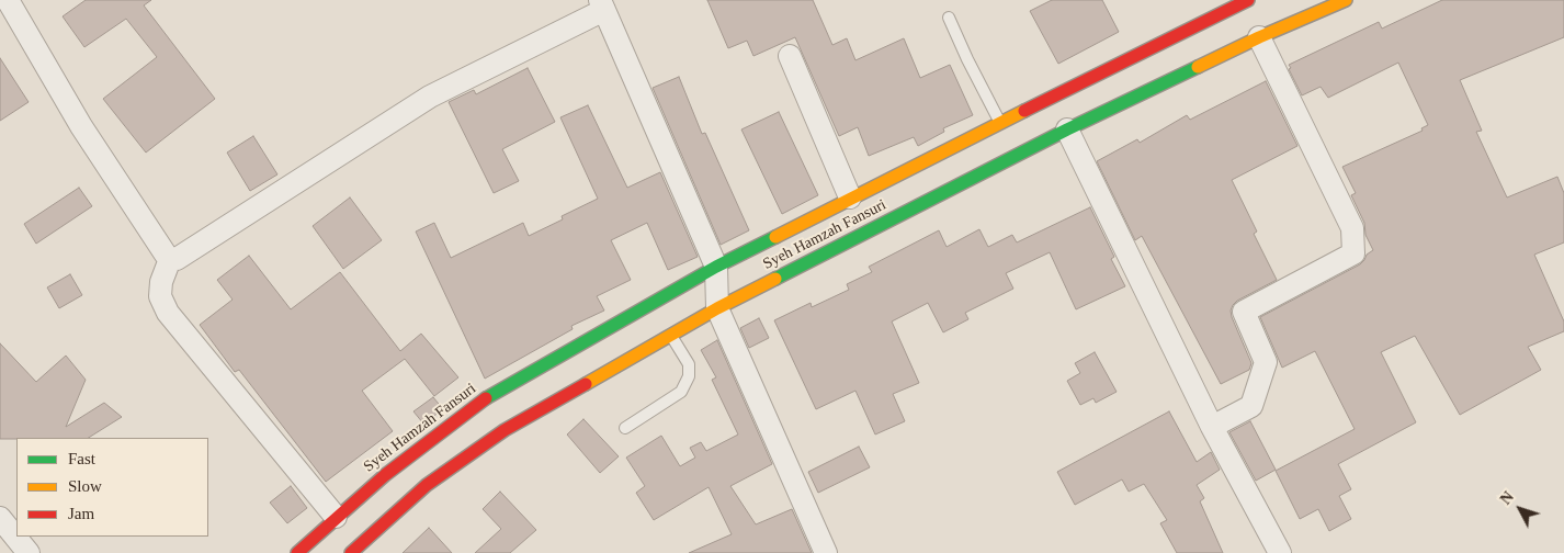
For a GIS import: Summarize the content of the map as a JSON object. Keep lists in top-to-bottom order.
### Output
{
  "streets": {
    "main road": ["Syeh Hamzah Fansuri"]
  },
  "legend": ["Fast", "Slow", "Jam"],
  "north": "top left"
}
